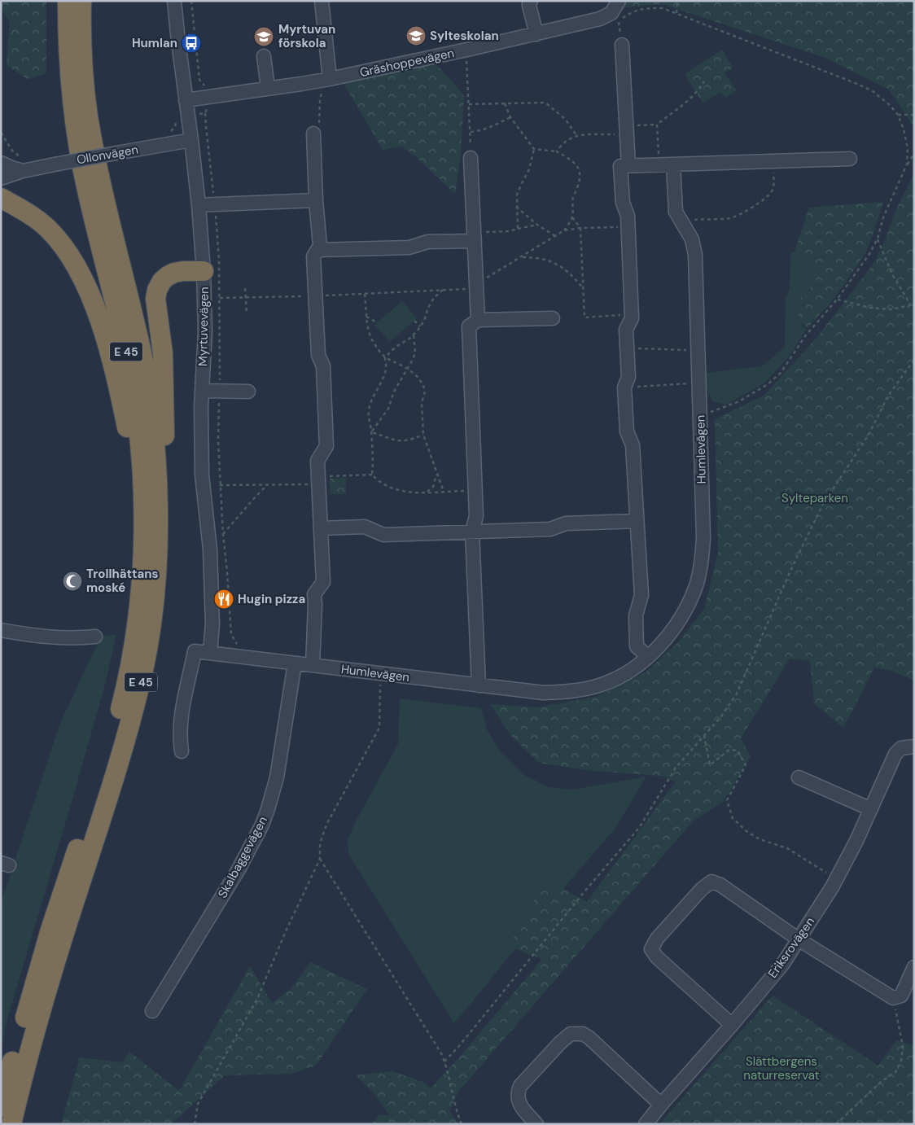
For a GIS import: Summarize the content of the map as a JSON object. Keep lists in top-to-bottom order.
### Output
{
  "streets": {
    "highway": ["E 45"],
    "street": [
      "Gräshoppevägen",
      "Ollonvägen",
      "Myrtuvevägen",
      "Humlevägen",
      "Skalbaggevägen",
      "Eriksrovägen"
    ]
  },
  "crossings": [
    ["Gräshoppevägen", "Myrtuvevägen"],
    ["Ollonvägen", "Myrtuvevägen"],
    ["Myrtuvevägen", "Humlevägen"],
    ["Humlevägen", "Skalbaggevägen"]
  ],
  "parks": ["Sylteparken", "Slättbergens naturreservat"],
  "places": {
    "school or university": ["Sylteskolan", "Myrtuvan förskola"],
    "bus stop": ["Humlan"],
    "mosque": ["Trollhättans moské"],
    "restaurant": ["Hugin pizza"]
  }
}
